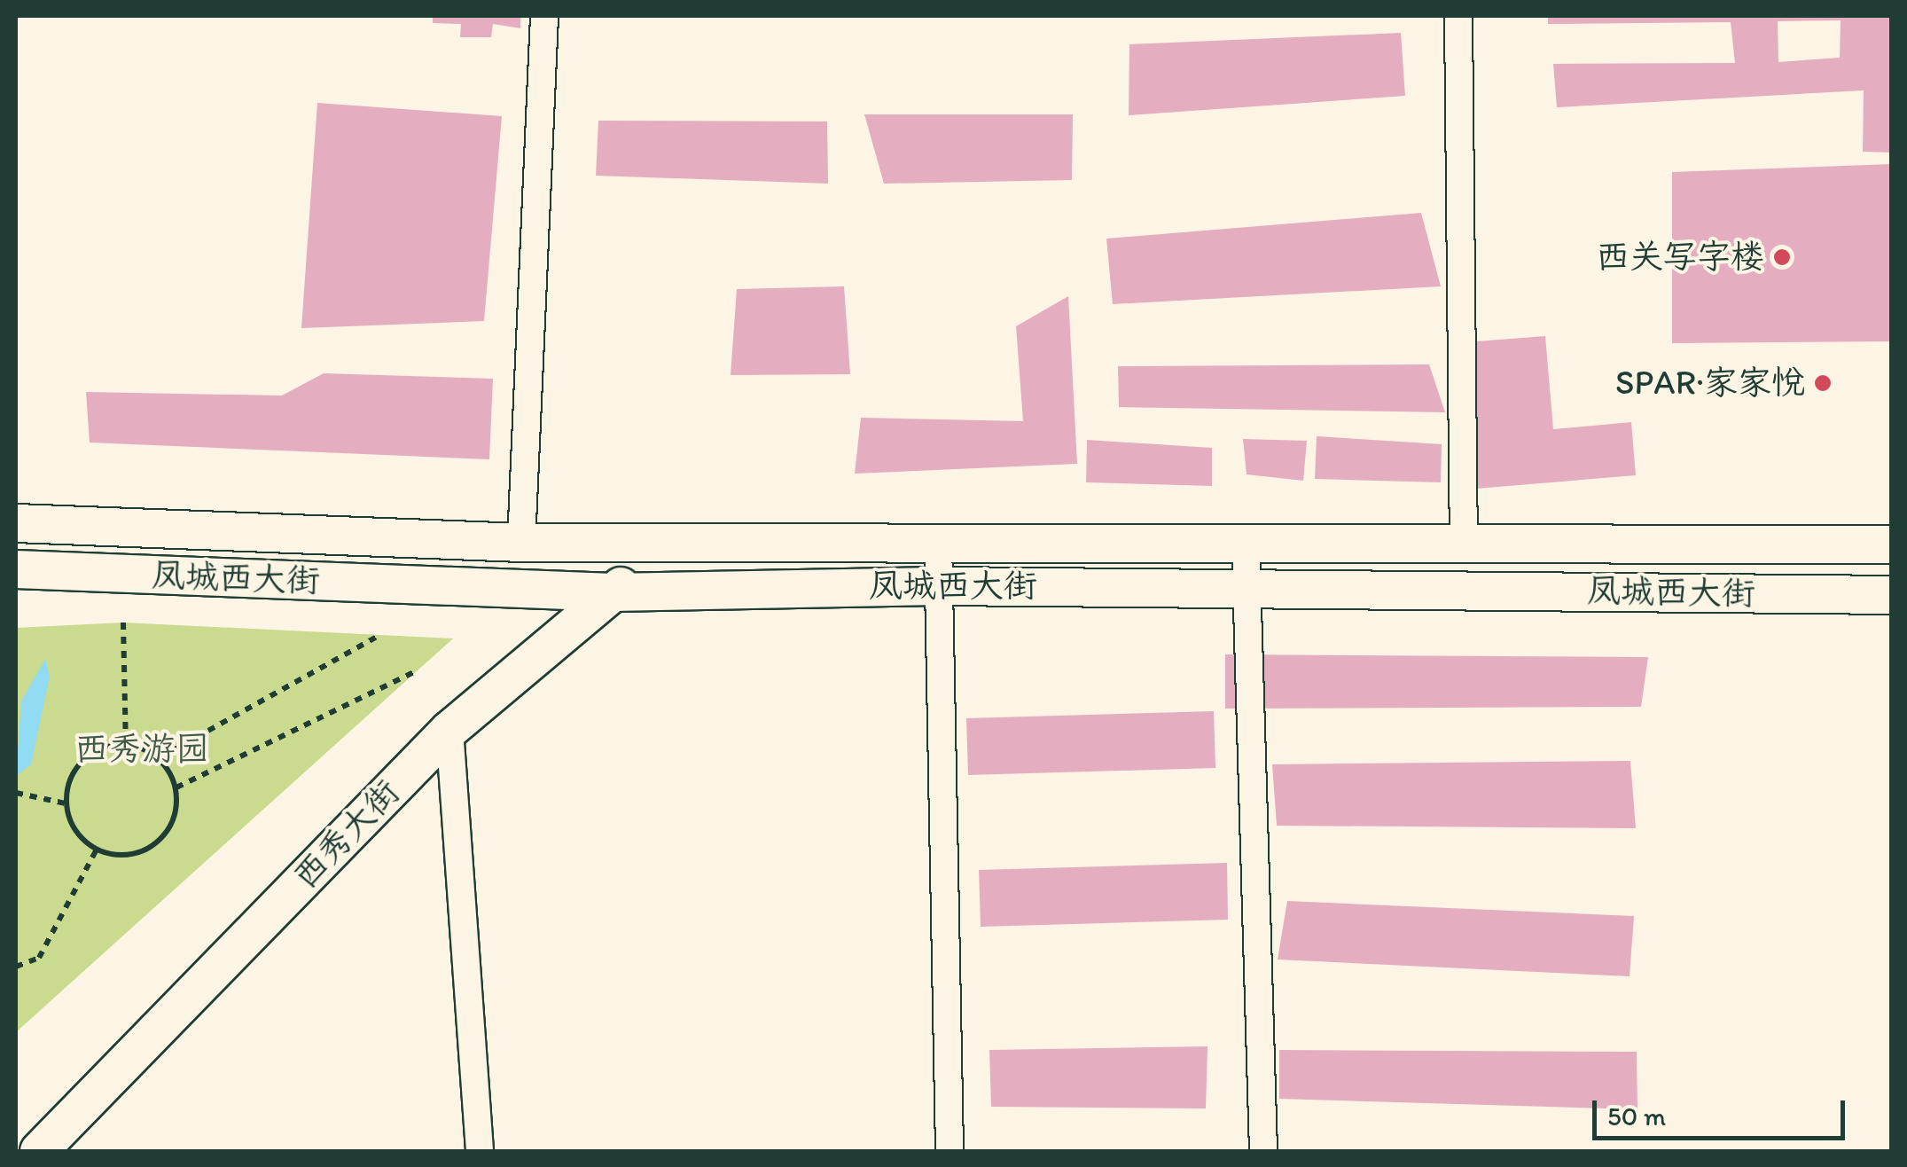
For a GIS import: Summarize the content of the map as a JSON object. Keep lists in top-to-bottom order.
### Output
{
  "streets": {
    "main road": ["凤城西大街", "西秀大街"]
  },
  "crossings": [
    ["凤城西大街", "西秀大街"]
  ],
  "parks": ["西秀游园"],
  "places": ["西关写字楼", "SPAR·家家悦"],
  "scale_bar": "50 m"
}
